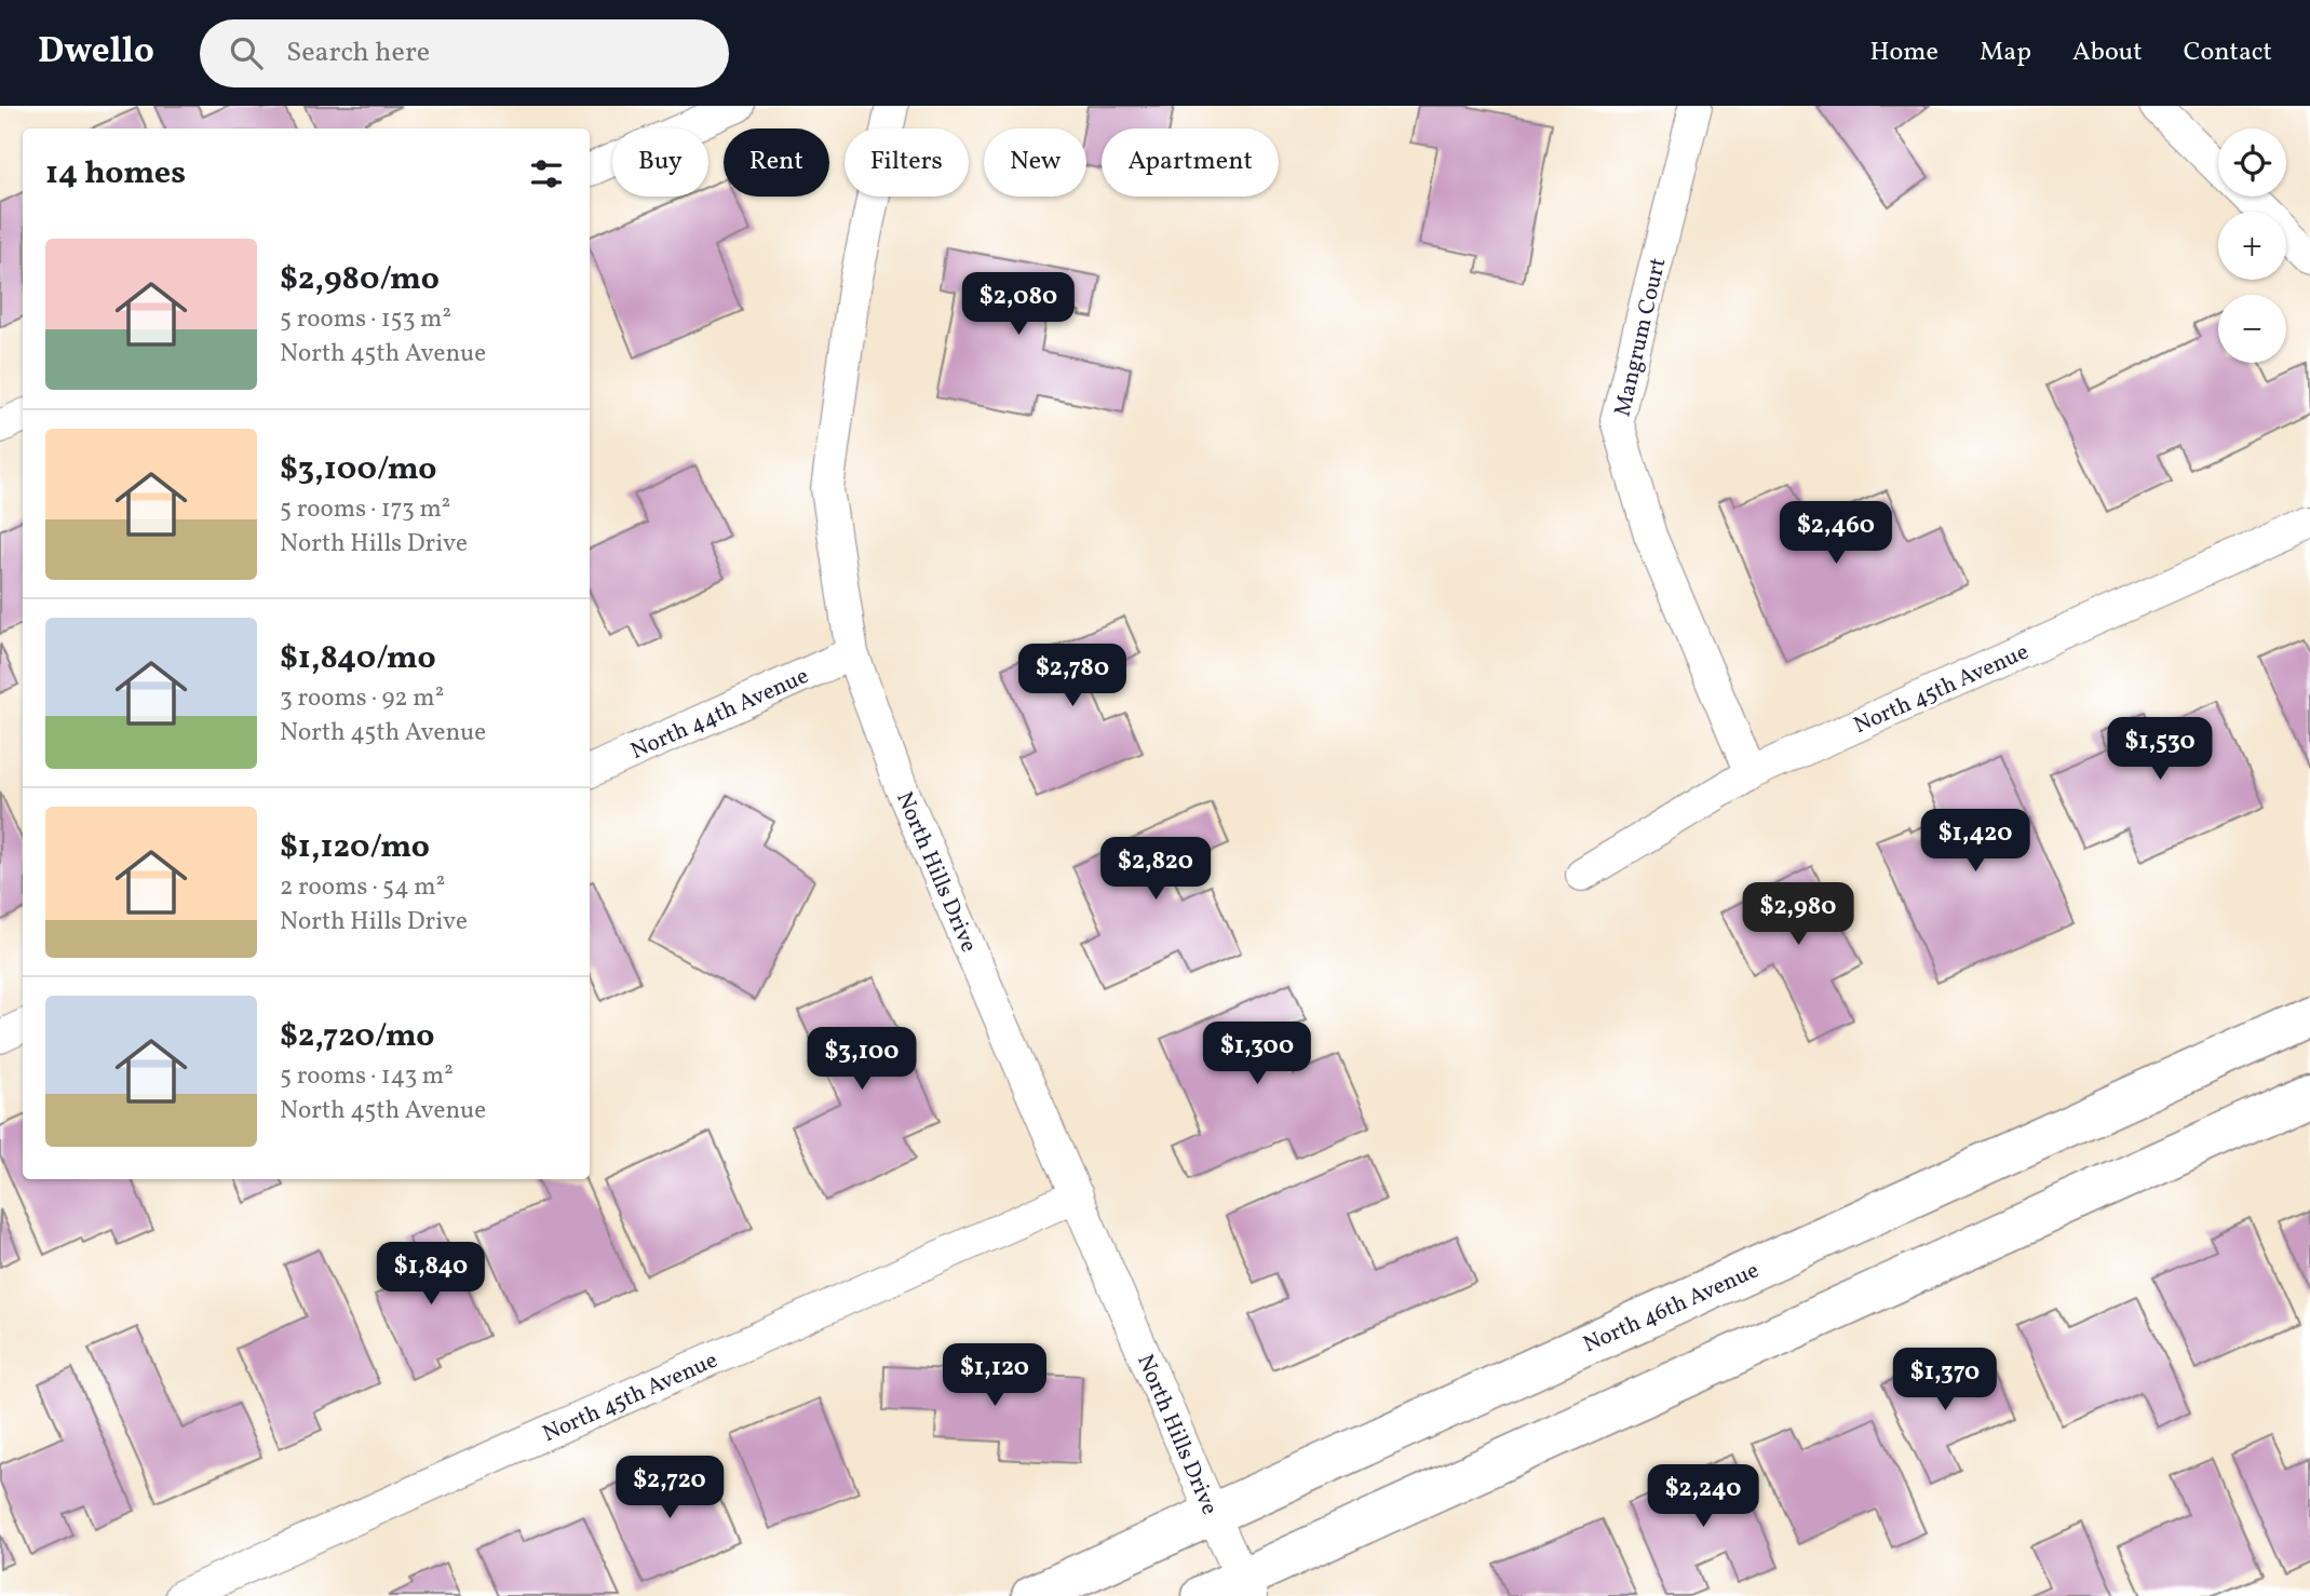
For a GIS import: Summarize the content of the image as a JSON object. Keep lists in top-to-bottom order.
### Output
{
  "streets": {
    "street": [
      "Mangrum Court",
      "North 45th Avenue",
      "North 44th Avenue",
      "North Hills Drive",
      "North 46th Avenue"
    ]
  },
  "crossings": [
    ["Mangrum Court", "North 45th Avenue"],
    ["North 45th Avenue", "North Hills Drive"],
    ["North 44th Avenue", "North Hills Drive"],
    ["North Hills Drive", "North 46th Avenue"]
  ],
  "page": {
    "header": "Dwello",
    "search": "Search here",
    "nav": [
      "Home",
      "Map",
      "About",
      "Contact"
    ],
    "map_buttons": ["+", "−"],
    "chip": [
      "Buy",
      "Rent",
      "Filters",
      "New",
      "Apartment"
    ],
    "heading": "14 homes",
    "list": [
      {
        "name": "$2,980/mo",
        "note": "5 rooms · 153 m² · North 45th Avenue"
      },
      {
        "name": "$3,100/mo",
        "note": "5 rooms · 173 m² · North Hills Drive"
      },
      {
        "name": "$1,840/mo",
        "note": "3 rooms · 92 m² · North 45th Avenue"
      },
      {
        "name": "$1,120/mo",
        "note": "2 rooms · 54 m² · North Hills Drive"
      },
      {
        "name": "$2,720/mo",
        "note": "5 rooms · 143 m² · North 45th Avenue"
      }
    ],
    "price": [
      "$2,080",
      "$2,460",
      "$2,780",
      "$1,530",
      "$1,420",
      "$2,820",
      "$2,980",
      "$1,300",
      "$3,100",
      "$1,840",
      "$1,120",
      "$1,370",
      "$2,720",
      "$2,240"
    ]
  }
}
